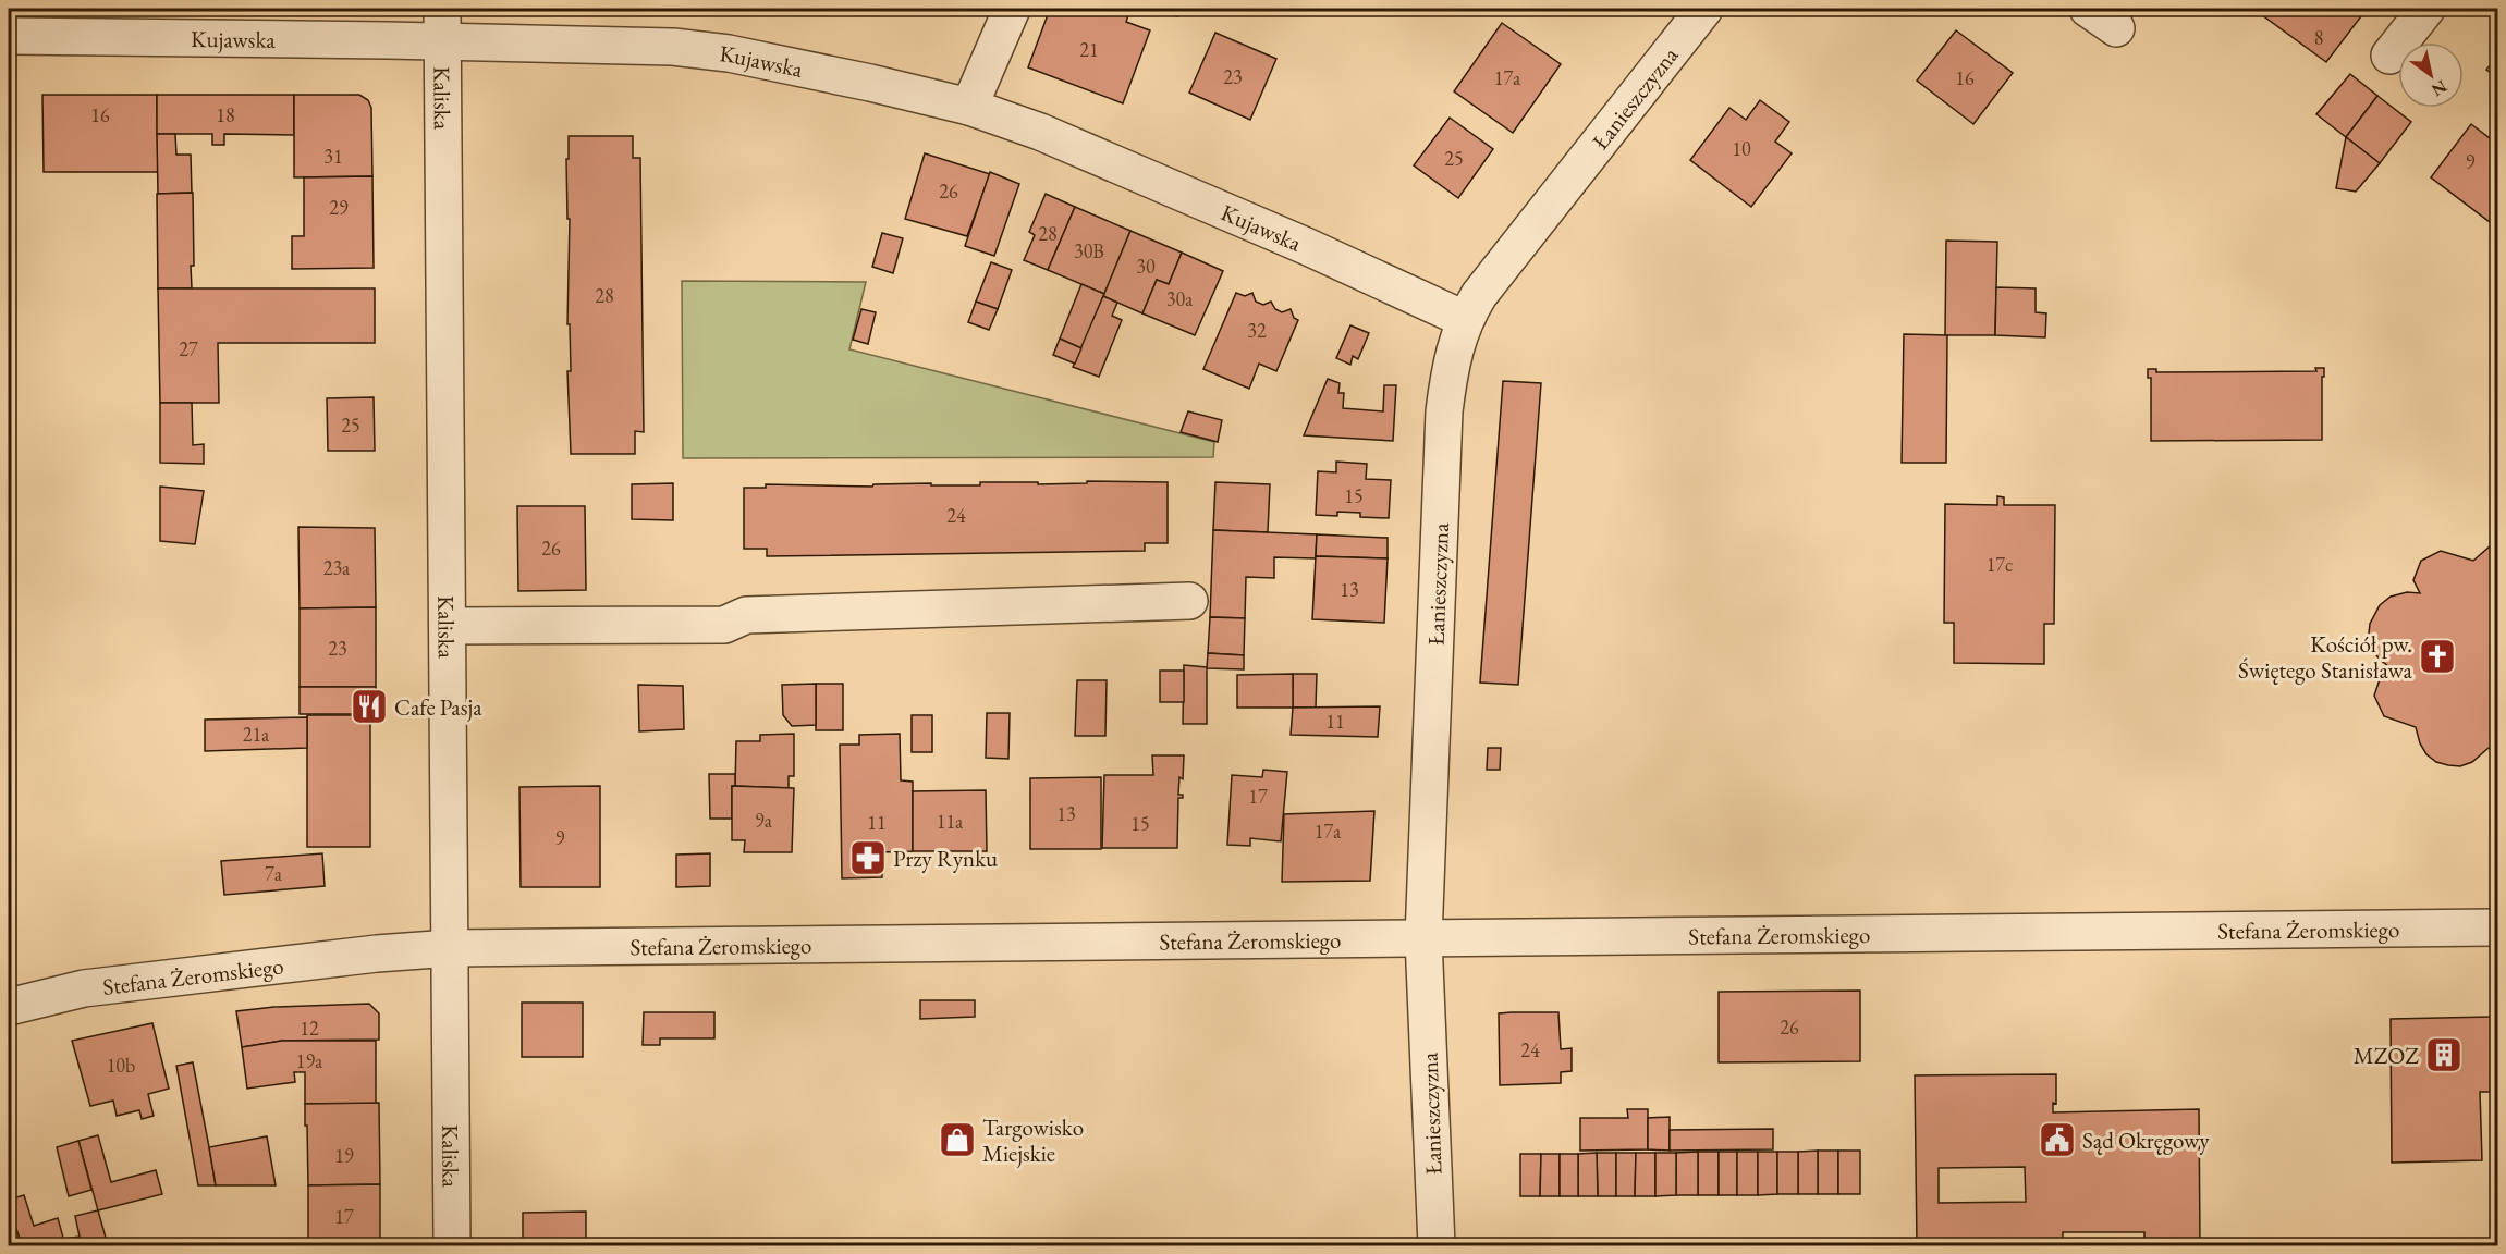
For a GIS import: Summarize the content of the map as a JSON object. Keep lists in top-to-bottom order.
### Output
{
  "streets": {
    "street": [
      "Kujawska",
      "Łanieszczyzna",
      "Kaliska",
      "Stefana Żeromskiego"
    ]
  },
  "crossings": [
    ["Kujawska", "Łanieszczyzna"],
    ["Kujawska", "Kaliska"],
    ["Łanieszczyzna", "Stefana Żeromskiego"],
    ["Kaliska", "Stefana Żeromskiego"]
  ],
  "places": {
    "church": ["Kościół pw. Świętego Stanisława"],
    "restaurant": ["Cafe Pasja"],
    "pharmacy": ["Przy Rynku"],
    "building": ["MZOZ"],
    "shop": ["Targowisko Miejskie"],
    "public building": ["Sąd Okręgowy"]
  },
  "house_numbers": [
    "8",
    "21",
    "23",
    "17a",
    "16",
    "16",
    "18",
    "10",
    "31",
    "25",
    "9",
    "26",
    "29",
    "28",
    "30B",
    "30",
    "28",
    "30a",
    "32",
    "27",
    "25",
    "15",
    "24",
    "26",
    "17c",
    "23a",
    "13",
    "23",
    "11",
    "21a",
    "17",
    "13",
    "9a",
    "11a",
    "11",
    "15",
    "17a",
    "9",
    "7a",
    "26",
    "12",
    "24",
    "19a",
    "10b",
    "19",
    "17"
  ],
  "north": "bottom right"
}
